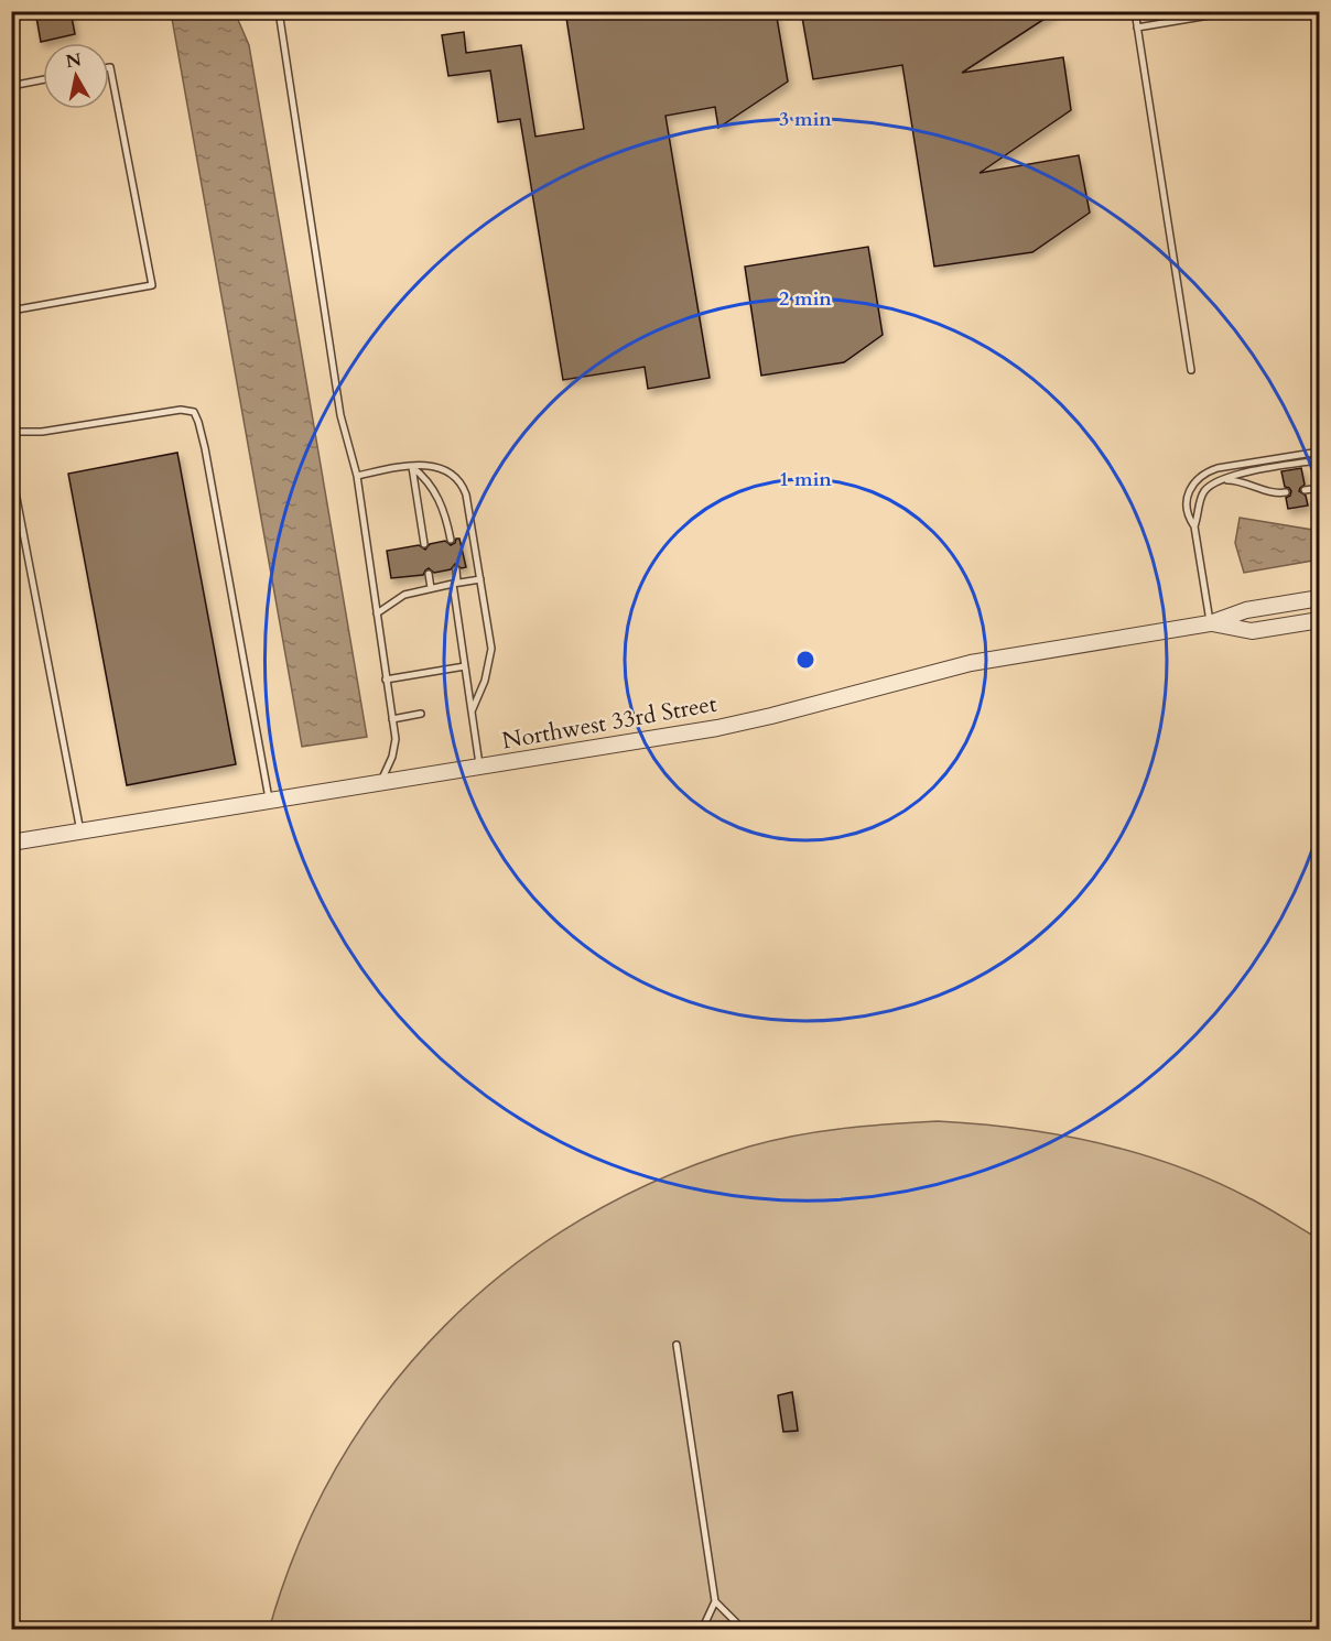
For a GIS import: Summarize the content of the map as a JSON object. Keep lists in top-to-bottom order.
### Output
{
  "streets": {
    "street": ["Northwest 33rd Street"]
  },
  "north": "top",
  "rings": ["3 min", "2 min", "1 min"]
}
